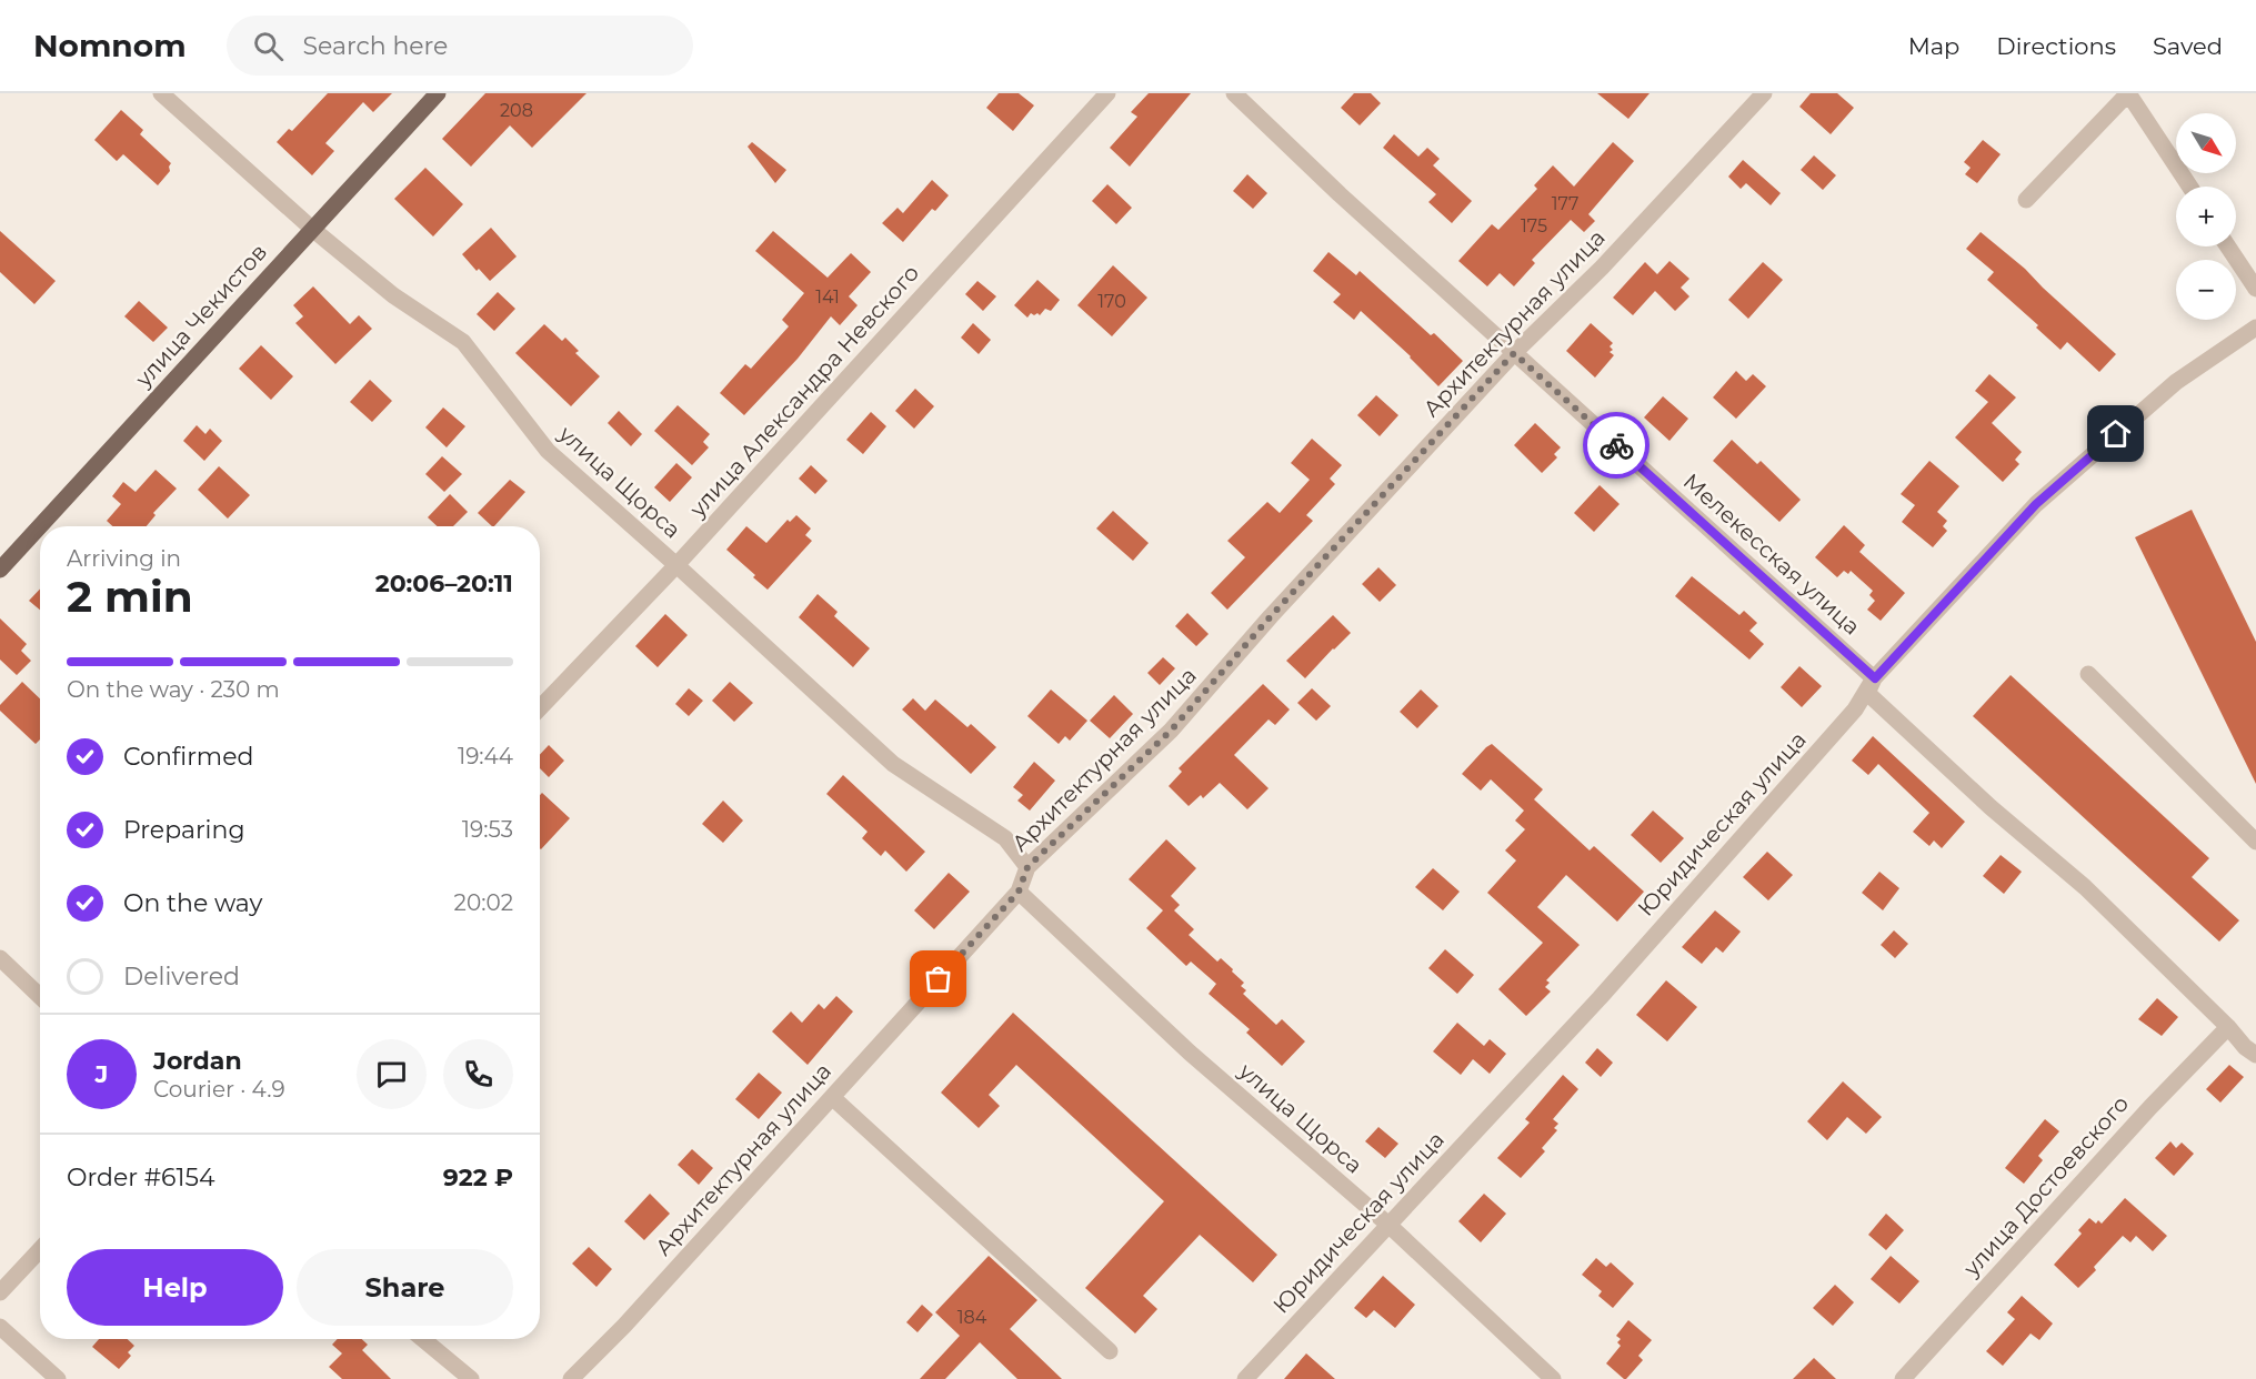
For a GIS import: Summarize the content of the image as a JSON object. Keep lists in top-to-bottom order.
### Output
{
  "streets": {
    "main road": ["улица Чекистов"],
    "street": [
      "Архитектурная улица",
      "улица Александра Невского",
      "улица Щорса",
      "Мелекесская улица",
      "Юридическая улица",
      "улица Достоевского"
    ]
  },
  "crossings": [
    ["улица Чекистов", "улица Щорса"],
    ["Архитектурная улица", "улица Щорса"],
    ["Архитектурная улица", "Мелекесская улица"],
    ["улица Александра Невского", "улица Щорса"],
    ["улица Щорса", "Юридическая улица"],
    ["Мелекесская улица", "Юридическая улица"],
    ["Мелекесская улица", "улица Достоевского"]
  ],
  "house_numbers": [
    "208",
    "177",
    "175",
    "141",
    "170",
    "184"
  ],
  "north": "bottom right",
  "page": {
    "header": "Nomnom",
    "search": "Search here",
    "nav": ["Map", "Directions", "Saved"],
    "map_buttons": ["+", "−"],
    "heading": ["2 min", "Arriving in", "20:06–20:11"],
    "panel": [
      "Jordan",
      "Courier · 4.9",
      "Order #6154",
      "922 ₽"
    ],
    "bar": "On the way · 230 m",
    "list": [
      ["Confirmed", "19:44"],
      ["Preparing", "19:53"],
      ["On the way", "20:02"],
      "Delivered"
    ],
    "round": "J",
    "buttons": ["Help", "Share"]
  }
}
